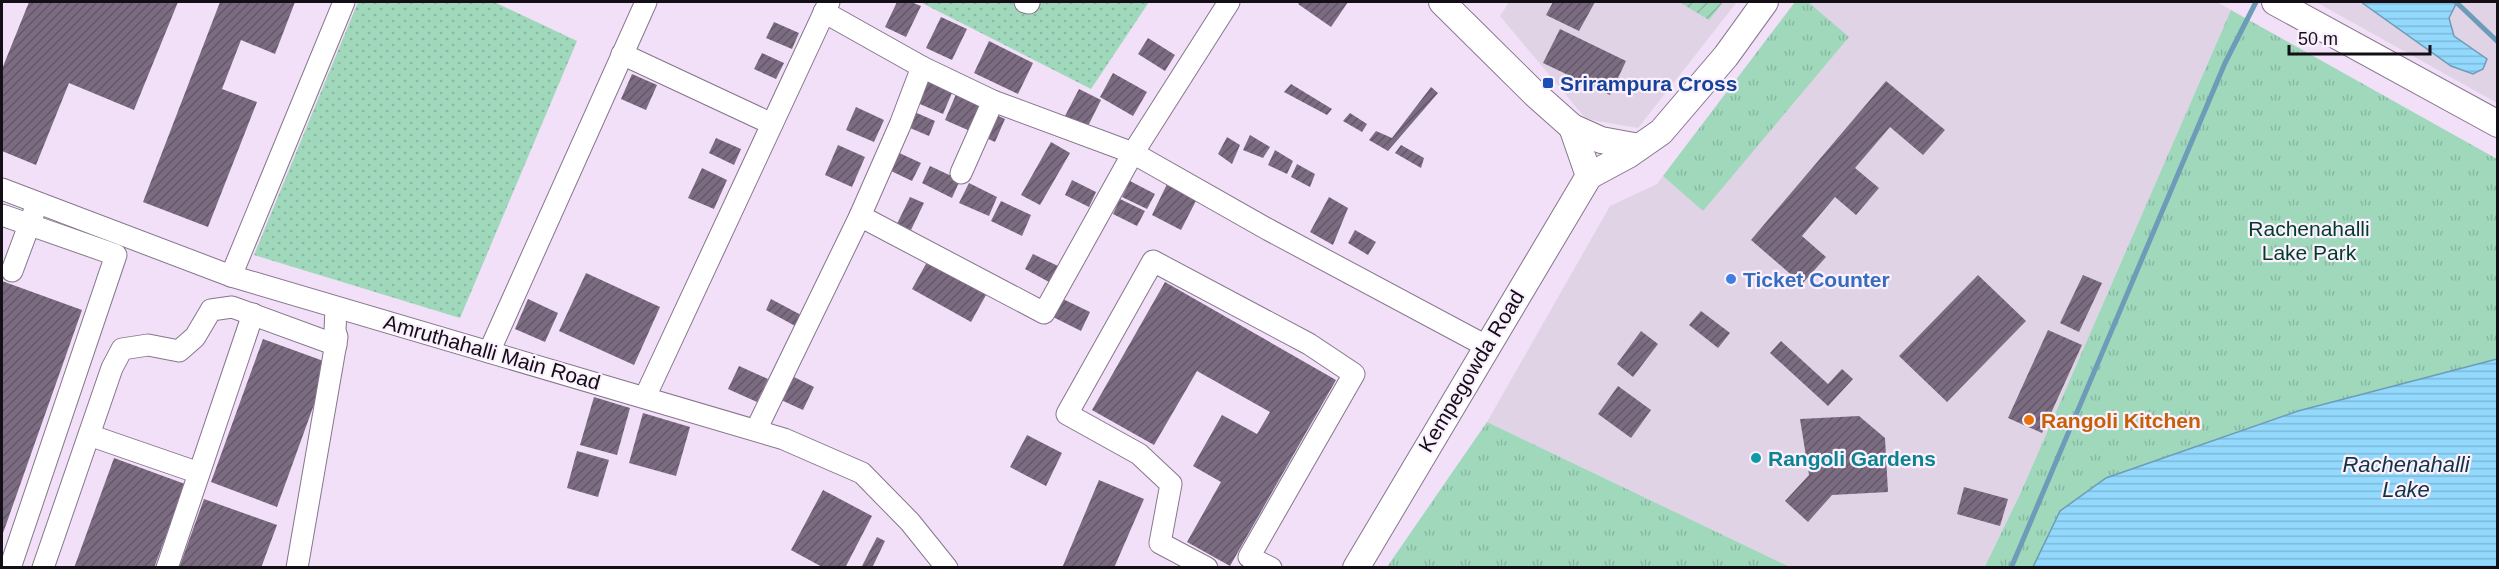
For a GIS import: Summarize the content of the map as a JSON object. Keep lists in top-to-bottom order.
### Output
{
  "streets": {
    "street": ["Amruthahalli Main Road", "Kempegowda Road"]
  },
  "water": ["Rachenahalli Lake"],
  "parks": ["Rachenahalli Lake Park"],
  "places": {
    "transit": ["Srirampura Cross"],
    "other": ["Ticket Counter", "Rangoli Kitchen", "Rangoli Gardens"]
  },
  "scale_bar": "50 m"
}
